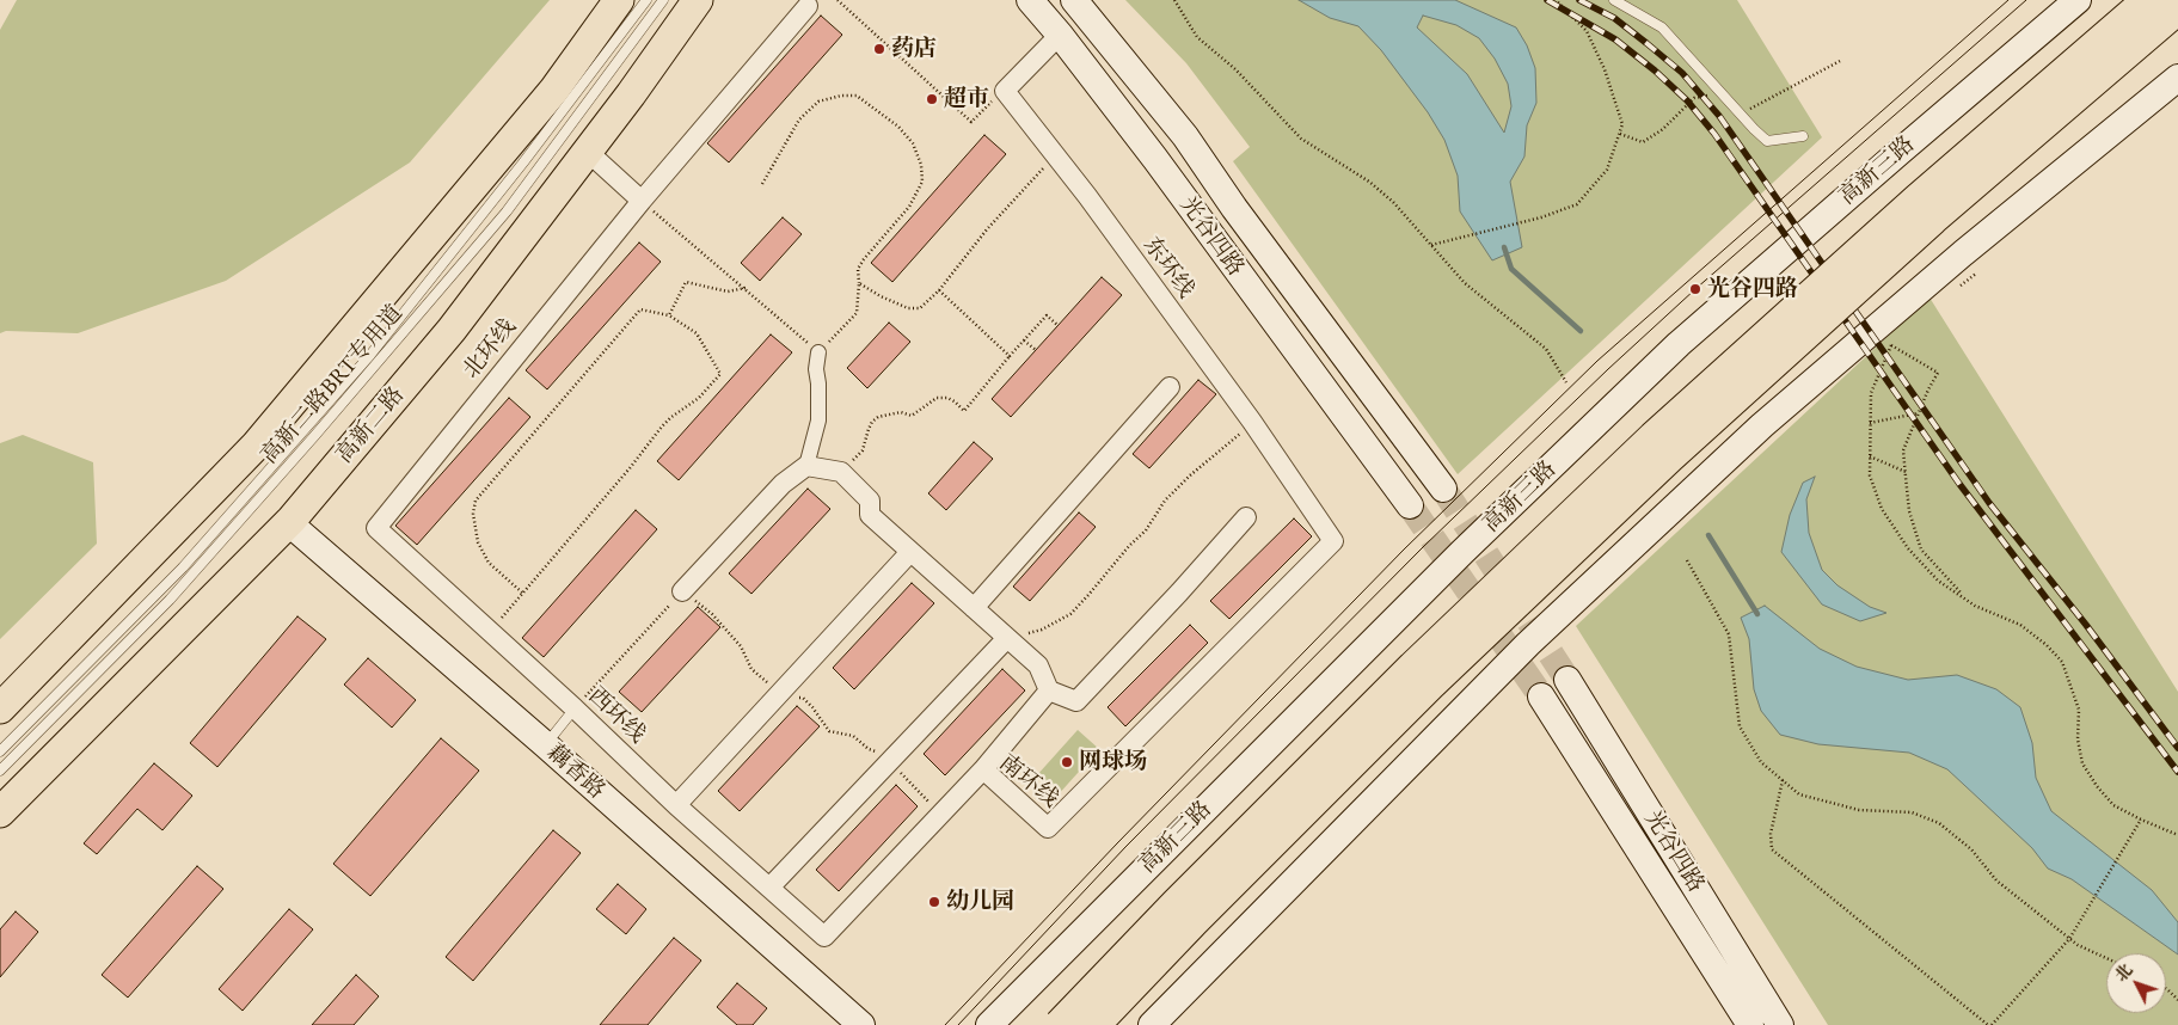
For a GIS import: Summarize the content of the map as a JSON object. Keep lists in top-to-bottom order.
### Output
{
  "streets": {
    "main road": [
      "高新三路",
      "光谷四路",
      "高新二路",
      "藕香路"
    ],
    "street": [
      "东环线",
      "北环线",
      "西环线",
      "南环线"
    ],
    "lane": ["高新二路BRT专用道"]
  },
  "crossings": [
    ["东环线", "南环线"],
    ["北环线", "西环线"],
    ["高新二路", "藕香路"],
    ["西环线", "南环线"]
  ],
  "places": [
    "药店",
    "超市",
    "光谷四路",
    "网球场",
    "幼儿园"
  ],
  "north": "top left"
}
